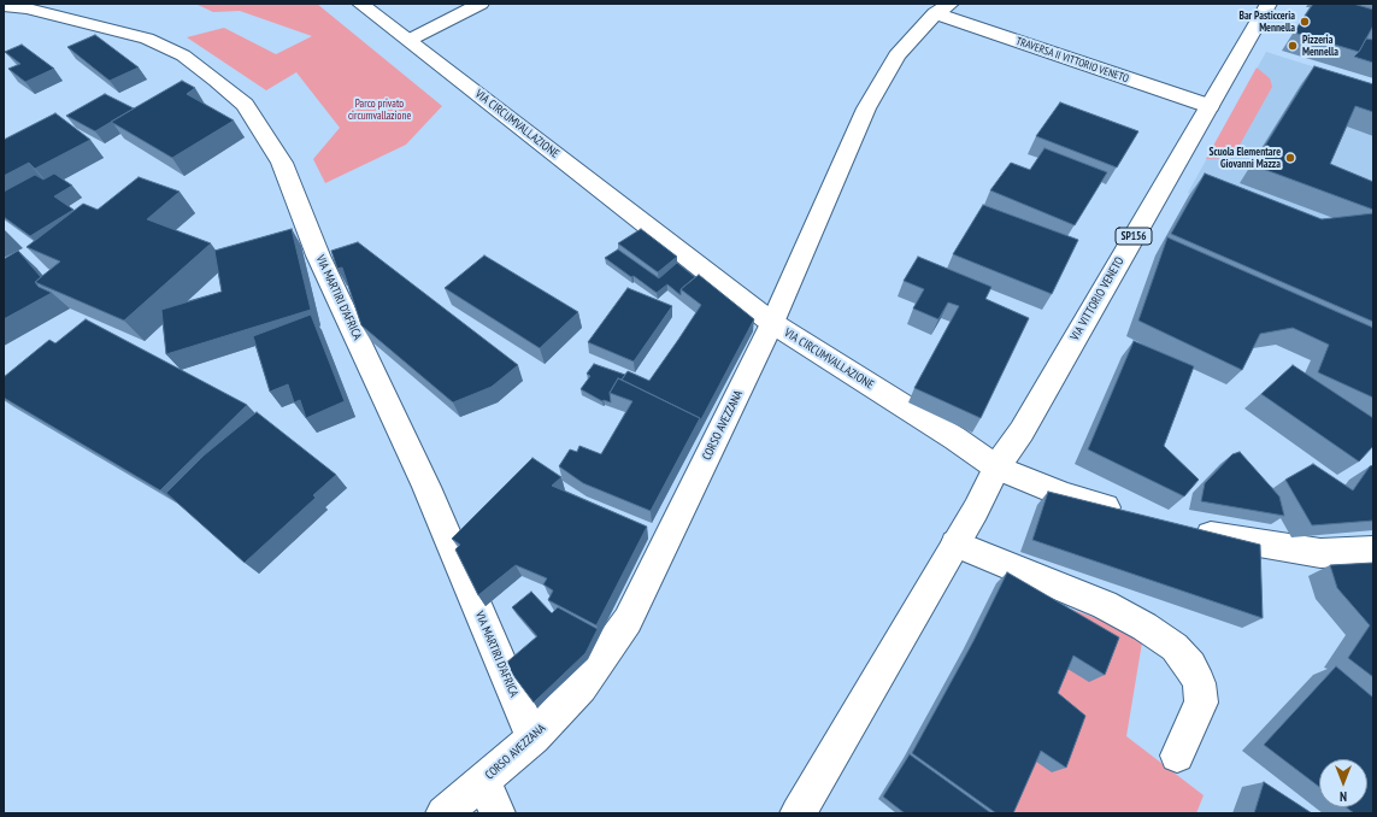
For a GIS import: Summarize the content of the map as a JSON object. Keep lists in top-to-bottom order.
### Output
{
  "streets": {
    "street": [
      "TRAVERSA II VITTORIO VENETO",
      "VIA CIRCUMVALLAZIONE",
      "SP156",
      "VIA MARTIRI D'AFRICA",
      "VIA VITTORIO VENETO",
      "CORSO AVEZZANA"
    ]
  },
  "crossings": [
    ["TRAVERSA II VITTORIO VENETO", "VIA VITTORIO VENETO"],
    ["TRAVERSA II VITTORIO VENETO", "CORSO AVEZZANA"],
    ["VIA CIRCUMVALLAZIONE", "SP156"],
    ["VIA CIRCUMVALLAZIONE", "VIA VITTORIO VENETO"],
    ["VIA CIRCUMVALLAZIONE", "CORSO AVEZZANA"],
    ["SP156", "VIA VITTORIO VENETO"],
    ["VIA MARTIRI D'AFRICA", "CORSO AVEZZANA"]
  ],
  "parks": ["Parco privato circumvallazione"],
  "places": ["Bar Pasticceria Mennella", "Pizzeria Mennella", "Scuola Elementare Giovanni Mazza"],
  "north": "bottom"
}
